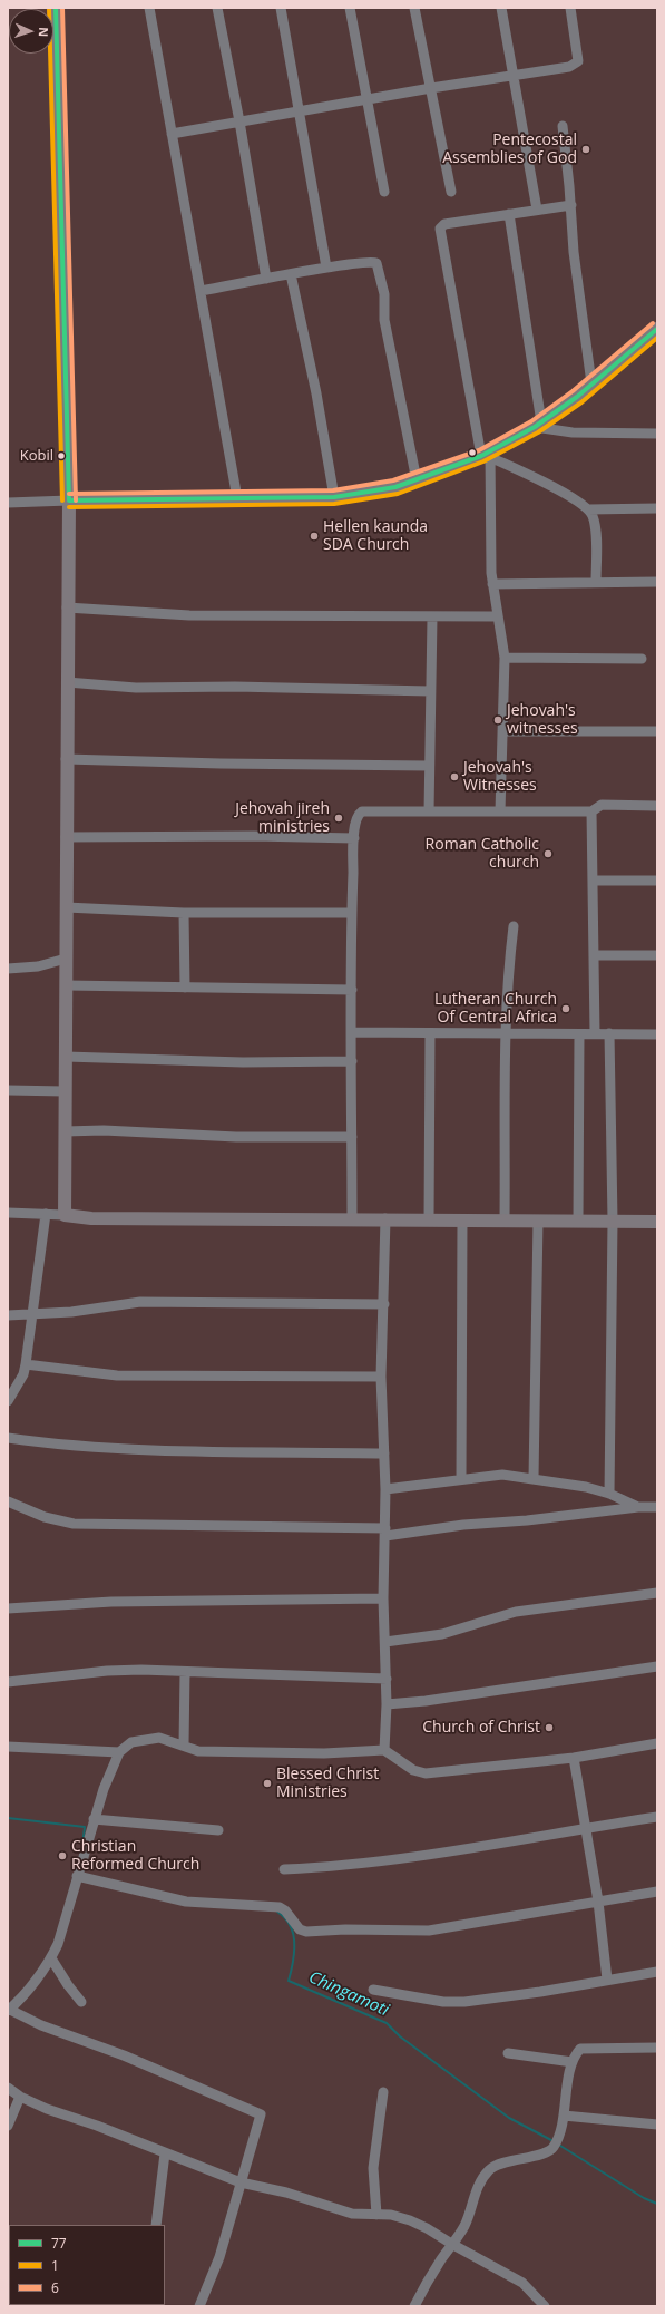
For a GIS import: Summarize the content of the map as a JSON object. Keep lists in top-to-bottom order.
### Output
{
  "water": ["Chingamoti"],
  "places": [
    "Pentecostal Assemblies of God",
    "Kobil",
    "Hellen kaunda SDA Church",
    "Jehovah's witnesses",
    "Jehovah's Witnesses",
    "Jehovah jireh ministries",
    "Roman Catholic church",
    "Lutheran Church Of Central Africa",
    "Church of Christ",
    "Blessed Christ Ministries",
    "Christian Reformed Church"
  ],
  "lines": ["transit line 77", "transit line 1", "transit line 6"],
  "legend": ["77", "1", "6"],
  "north": "right"
}
